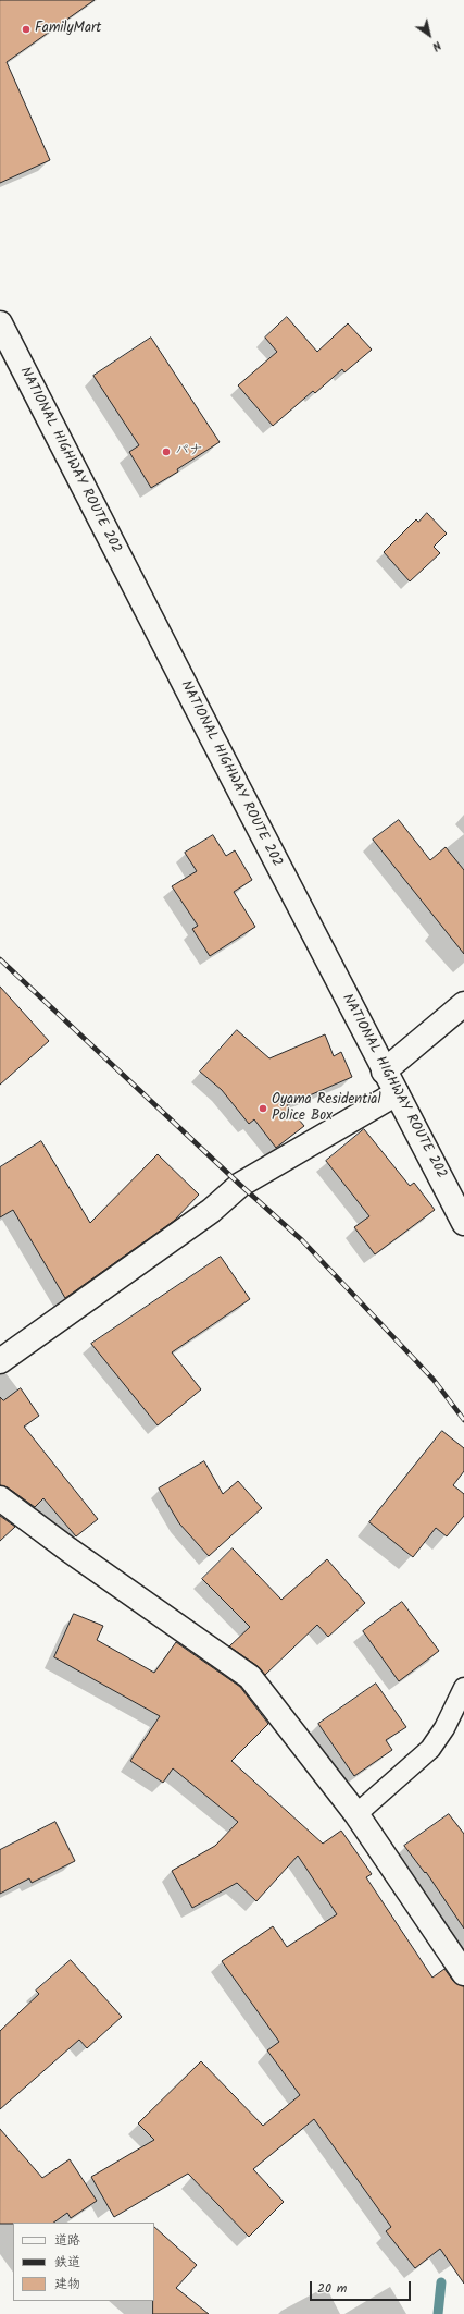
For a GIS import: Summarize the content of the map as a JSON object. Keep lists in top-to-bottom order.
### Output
{
  "streets": {
    "main road": ["NATIONAL HIGHWAY ROUTE 202"]
  },
  "places": ["FamilyMart", "パナ", "Oyama Residential Police Box"],
  "legend": ["道路", "鉄道", "建物"],
  "scale_bar": "20 m",
  "north": "bottom right"
}
